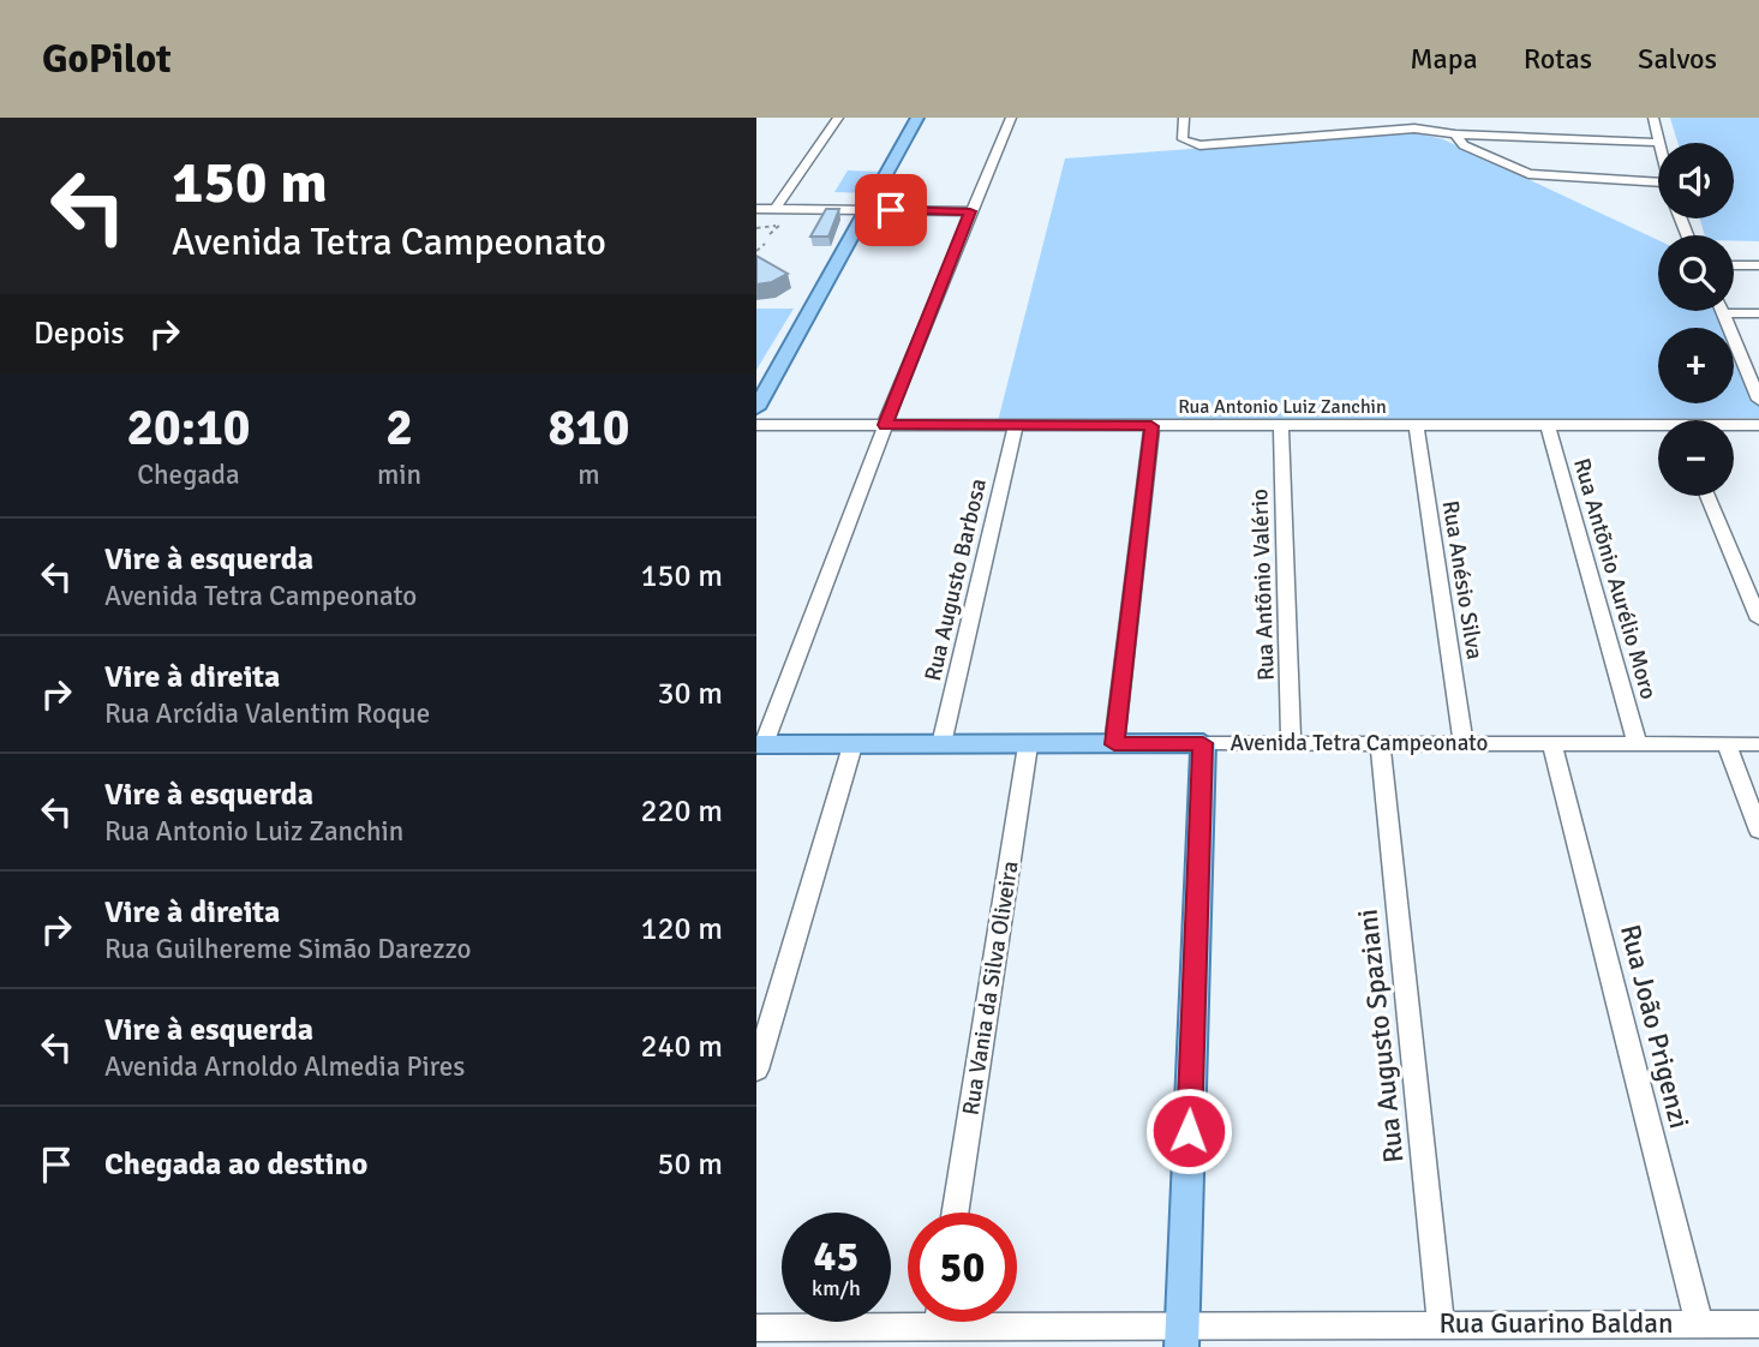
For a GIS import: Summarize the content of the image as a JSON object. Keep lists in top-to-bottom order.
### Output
{
  "streets": {
    "main road": ["Avenida Tetra Campeonato"],
    "street": [
      "Rua Antonio Luiz Zanchin",
      "Rua Antõnio Aurélio Moro",
      "Rua Augusto Barbosa",
      "Rua Anésio Silva",
      "Rua Antõnio Valério",
      "Rua Vania da Silva Oliveira",
      "Rua João Prigenzi",
      "Rua Augusto Spaziani",
      "Rua Guarino Baldan"
    ]
  },
  "crossings": [
    ["Rua Antonio Luiz Zanchin", "Rua Antõnio Aurélio Moro"],
    ["Rua Antonio Luiz Zanchin", "Rua Augusto Barbosa"],
    ["Rua Antonio Luiz Zanchin", "Rua Anésio Silva"],
    ["Rua Antonio Luiz Zanchin", "Rua Antõnio Valério"],
    ["Rua Antõnio Aurélio Moro", "Avenida Tetra Campeonato"],
    ["Rua Augusto Barbosa", "Avenida Tetra Campeonato"],
    ["Rua Anésio Silva", "Avenida Tetra Campeonato"],
    ["Rua Antõnio Valério", "Avenida Tetra Campeonato"],
    ["Avenida Tetra Campeonato", "Rua Vania da Silva Oliveira"],
    ["Avenida Tetra Campeonato", "Rua João Prigenzi"],
    ["Avenida Tetra Campeonato", "Rua Augusto Spaziani"],
    ["Rua João Prigenzi", "Rua Guarino Baldan"],
    ["Rua Augusto Spaziani", "Rua Guarino Baldan"]
  ],
  "page": {
    "header": "GoPilot",
    "nav": ["Mapa", "Rotas", "Salvos"],
    "turn": ["150 m", "Avenida Tetra Campeonato"],
    "map_buttons": ["+", "−"],
    "then": "Depois",
    "eta": [
      "20:10",
      "Chegada",
      "2",
      "min",
      "810",
      "m"
    ],
    "list": [
      {
        "name": "Vire à esquerda",
        "note": "Avenida Tetra Campeonato",
        "value": "150 m"
      },
      {
        "name": "Vire à direita",
        "note": "Rua Arcídia Valentim Roque",
        "value": "30 m"
      },
      {
        "name": "Vire à esquerda",
        "note": "Rua Antonio Luiz Zanchin",
        "value": "220 m"
      },
      {
        "name": "Vire à direita",
        "note": "Rua Guilhereme Simão Darezzo",
        "value": "120 m"
      },
      {
        "name": "Vire à esquerda",
        "note": "Avenida Arnoldo Almedia Pires",
        "value": "240 m"
      },
      {
        "name": "Chegada ao destino",
        "value": "50 m"
      }
    ],
    "speed": "45 km/h",
    "limit": "50"
  }
}
